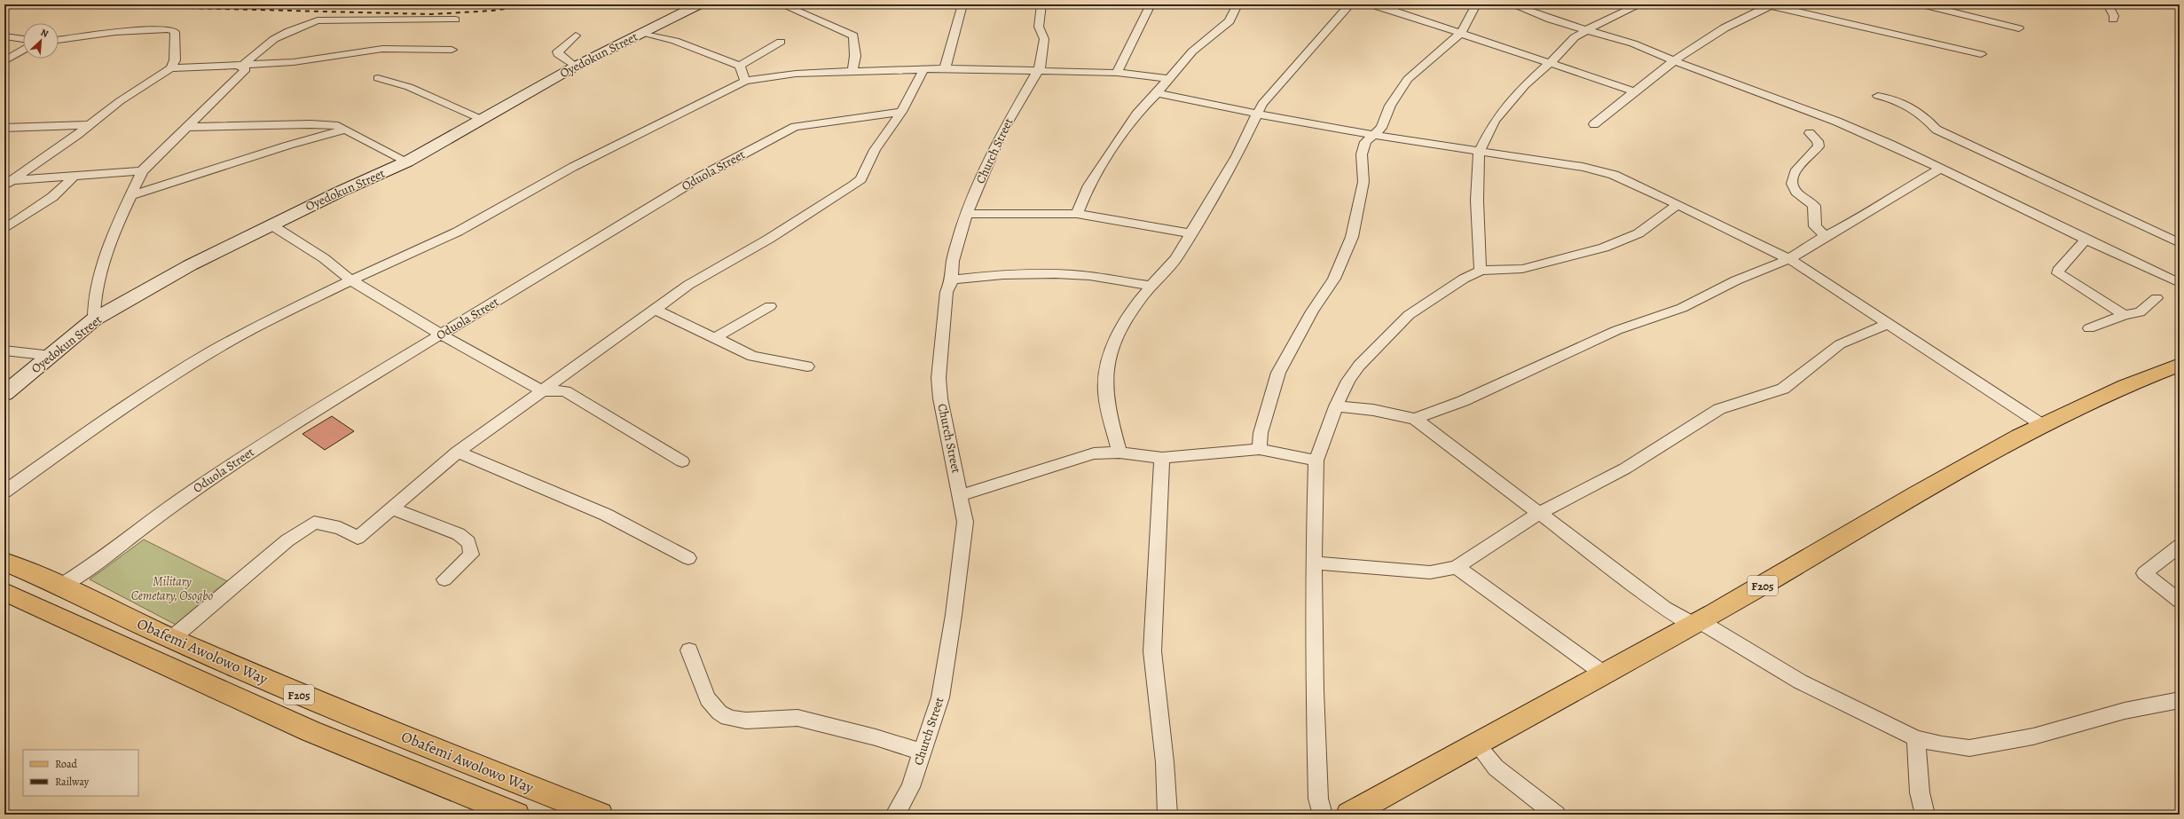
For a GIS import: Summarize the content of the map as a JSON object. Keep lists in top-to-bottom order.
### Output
{
  "streets": {
    "main road": ["F205", "Obafemi Awolowo Way"],
    "street": ["Oyedokun Street", "Church Street", "Oduola Street"]
  },
  "crossings": [
    ["Oduola Street", "Obafemi Awolowo Way"]
  ],
  "parks": ["Military Cemetary, Osogbo"],
  "legend": ["Road", "Railway"],
  "north": "top right"
}
